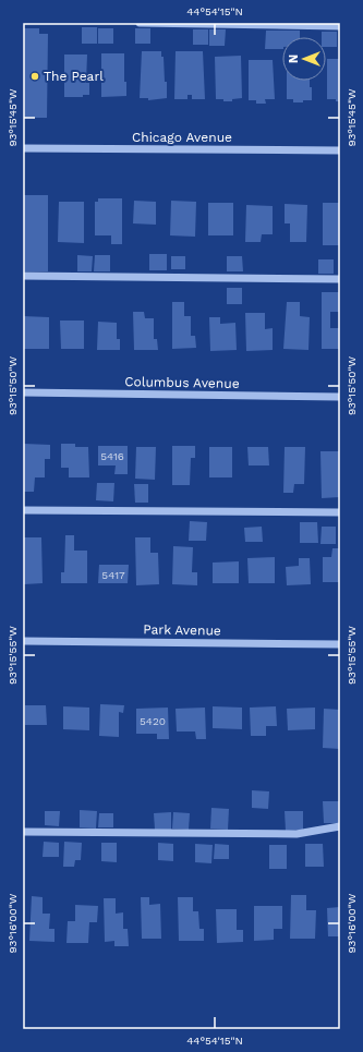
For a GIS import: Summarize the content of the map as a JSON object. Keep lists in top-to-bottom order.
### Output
{
  "streets": {
    "street": ["Chicago Avenue", "Columbus Avenue", "Park Avenue"]
  },
  "places": ["The Pearl"],
  "house_numbers": ["5416", "5417", "5420"],
  "north": "left",
  "coordinates": [
    "44°54'15\"N",
    "93°15'45\"W",
    "93°15'50\"W",
    "93°15'55\"W",
    "93°16'00\"W"
  ]
}
